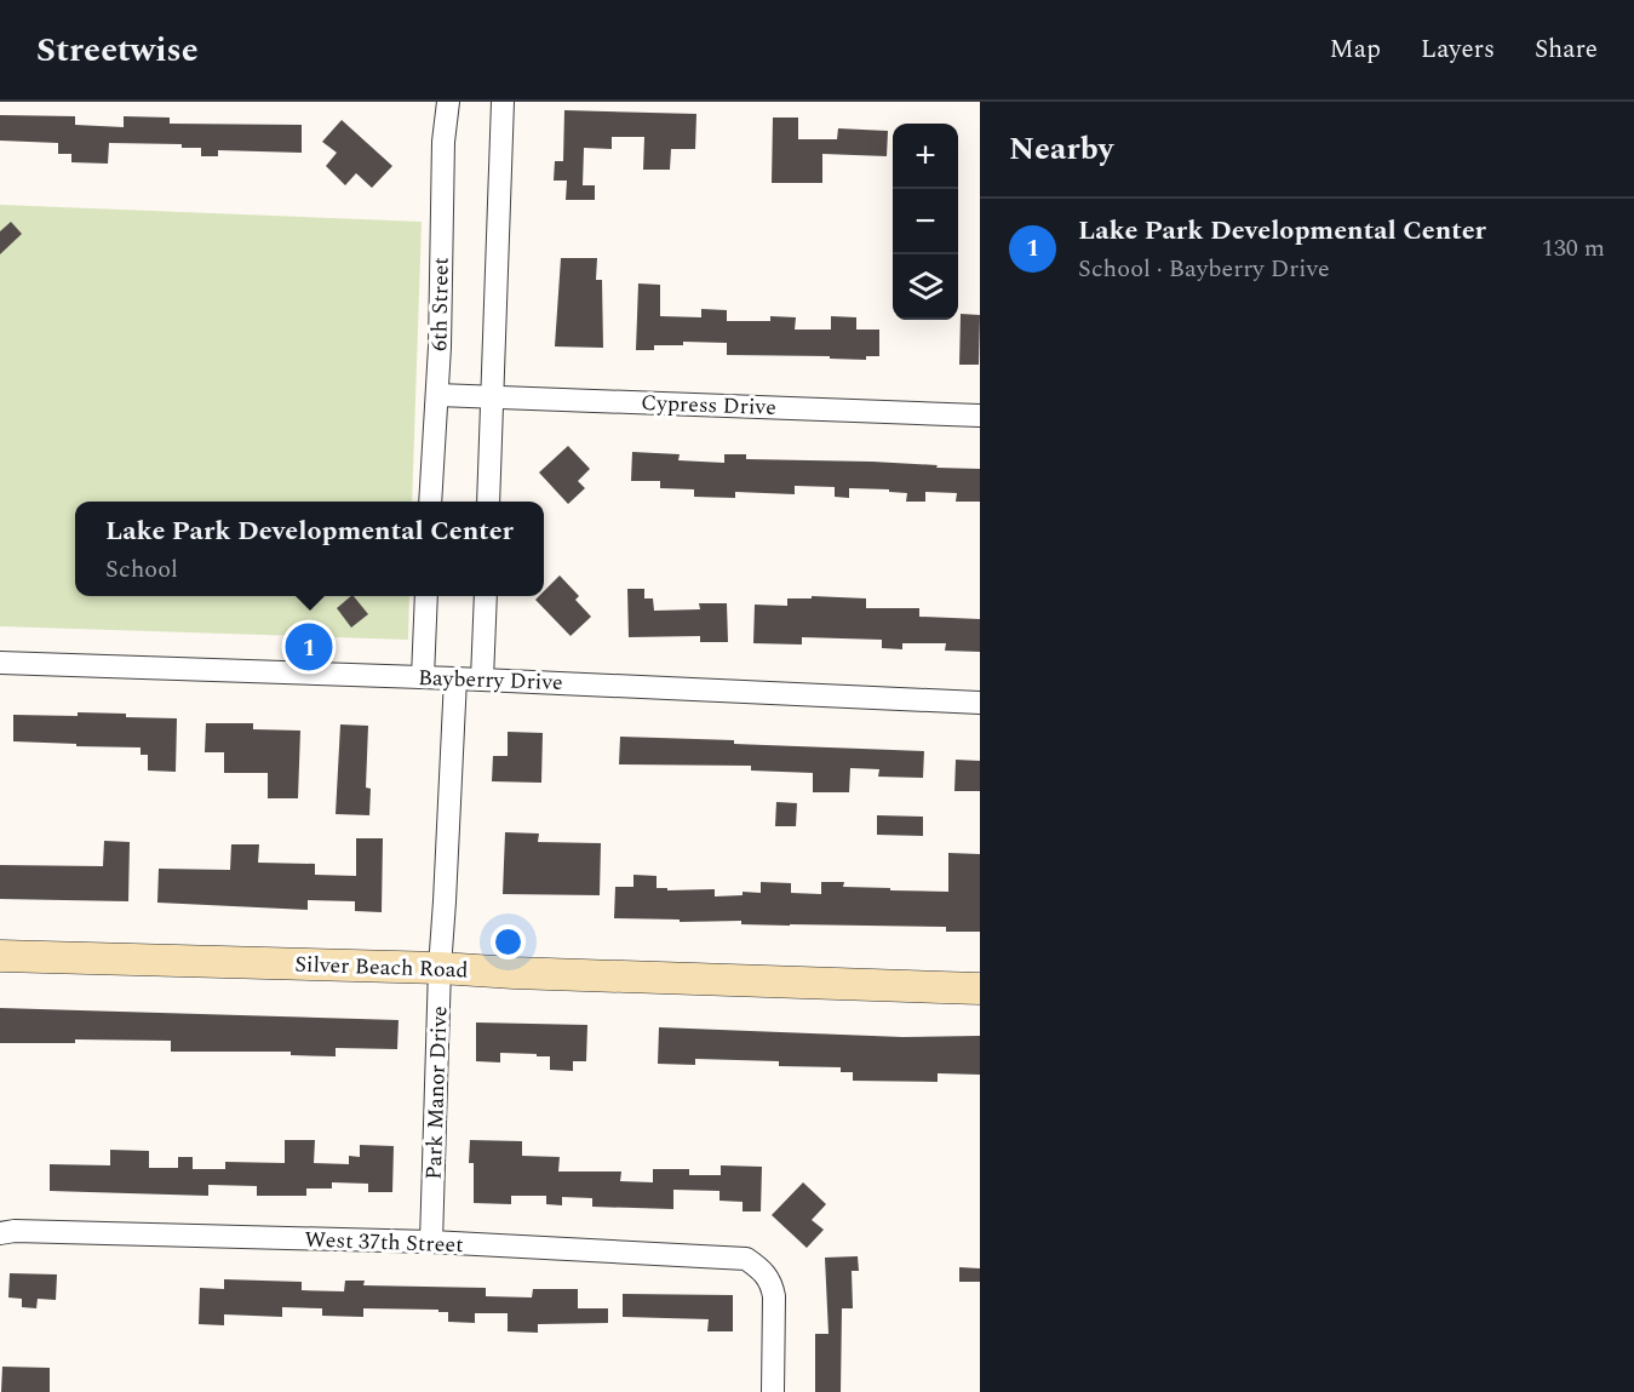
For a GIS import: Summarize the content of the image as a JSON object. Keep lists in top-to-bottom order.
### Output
{
  "streets": {
    "street": [
      "6th Street",
      "Cypress Drive",
      "Bayberry Drive",
      "Silver Beach Road",
      "Park Manor Drive",
      "West 37th Street"
    ]
  },
  "crossings": [
    ["6th Street", "Cypress Drive"],
    ["Bayberry Drive", "Park Manor Drive"],
    ["Silver Beach Road", "Park Manor Drive"],
    ["Park Manor Drive", "West 37th Street"]
  ],
  "page": {
    "header": "Streetwise",
    "nav": ["Map", "Layers", "Share"],
    "heading": "Nearby",
    "map_buttons": ["+", "−"],
    "list": [
      {
        "mark": "1",
        "name": "Lake Park Developmental Center",
        "note": "School · Bayberry Drive",
        "value": "130 m"
      }
    ],
    "popup": ["Lake Park Developmental Center", "School"],
    "pins": "1"
  }
}
